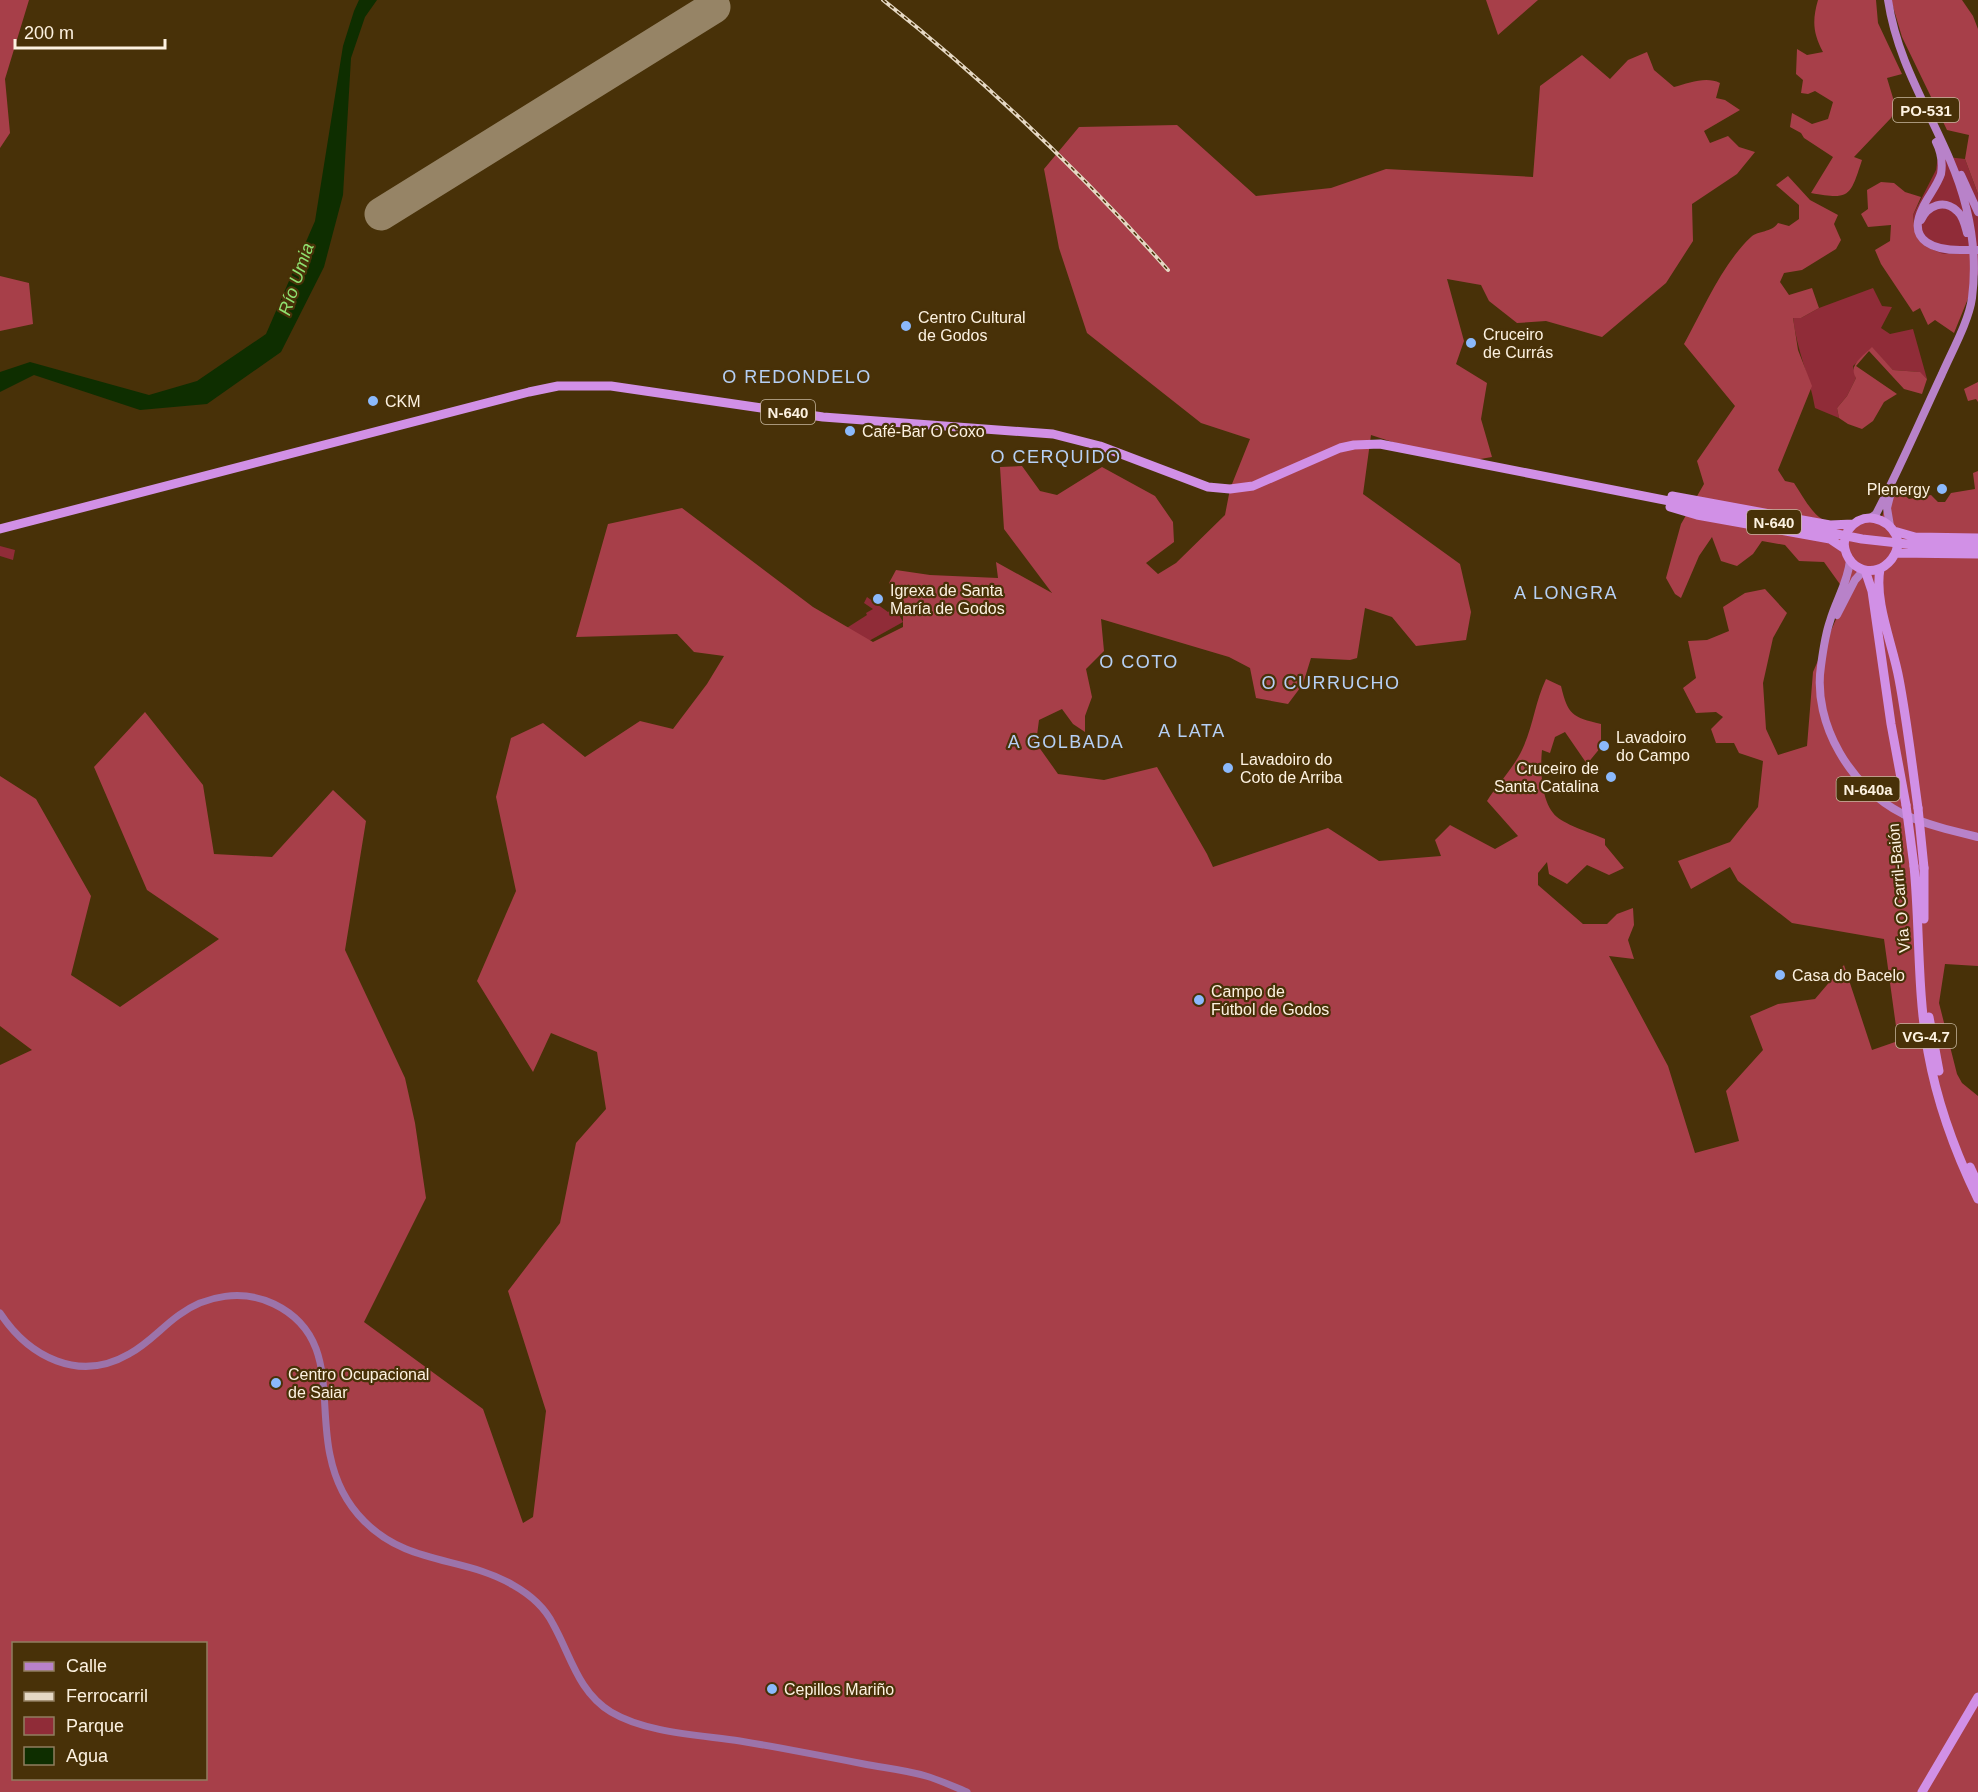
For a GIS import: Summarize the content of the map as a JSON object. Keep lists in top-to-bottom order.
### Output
{
  "streets": {
    "highway": ["N-640", "Vía O Carril-Baión", "VG-4.7"],
    "main road": ["PO-531", "N-640a"]
  },
  "crossings": [
    ["PO-531", "N-640a"],
    ["PO-531", "Vía O Carril-Baión"],
    ["N-640a", "Vía O Carril-Baión"]
  ],
  "districts": [
    "O REDONDELO",
    "O CERQUIDO",
    "A LONGRA",
    "O COTO",
    "O CURRUCHO",
    "A LATA",
    "A GOLBADA"
  ],
  "water": ["Río Umia"],
  "places": [
    "Centro Cultural de Godos",
    "Cruceiro de Currás",
    "CKM",
    "Café-Bar O Coxo",
    "Plenergy",
    "Igrexa de Santa María de Godos",
    "Lavadoiro do Campo",
    "Lavadoiro do Coto de Arriba",
    "Cruceiro de Santa Catalina",
    "Casa do Bacelo",
    "Campo de Fútbol de Godos",
    "Centro Ocupacional de Saiar",
    "Cepillos Mariño"
  ],
  "legend": [
    "Calle",
    "Ferrocarril",
    "Parque",
    "Agua"
  ],
  "scale_bar": "200 m"
}
